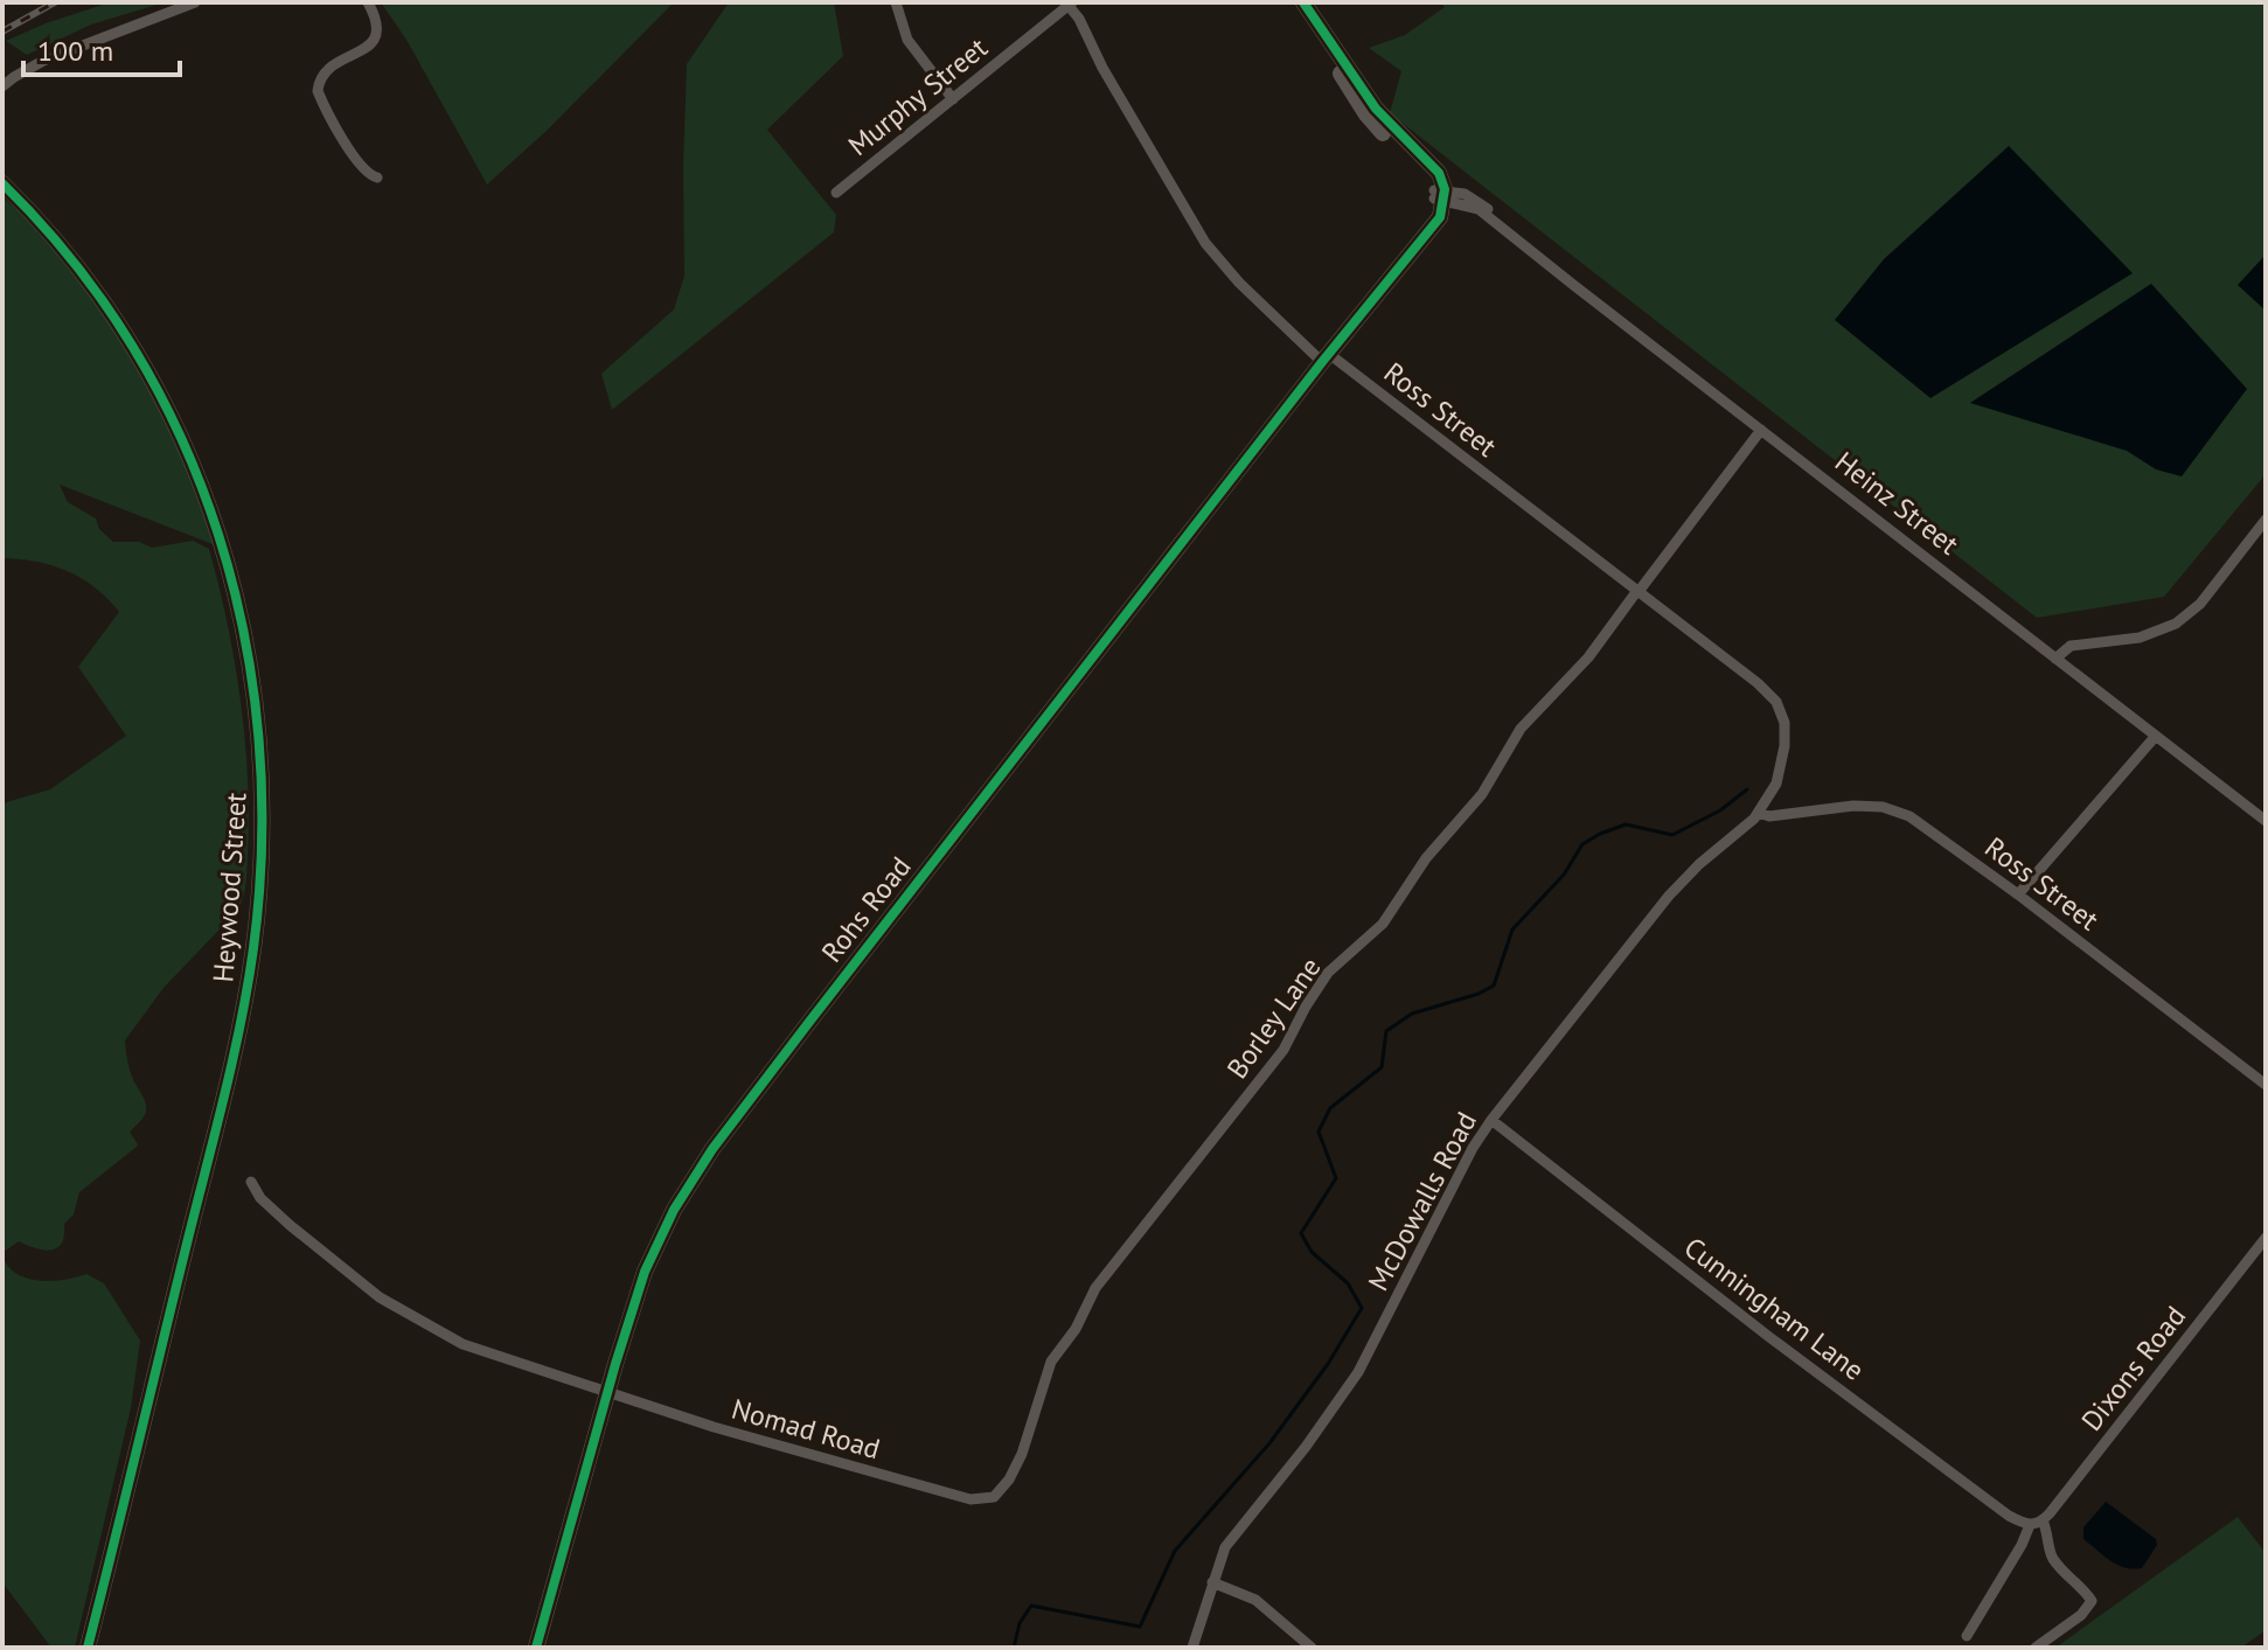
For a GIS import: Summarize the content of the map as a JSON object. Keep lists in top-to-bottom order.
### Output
{
  "streets": {
    "street": [
      "Murphy Street",
      "Ross Street",
      "Heinz Street",
      "Heywood Street",
      "Rohs Road",
      "Borley Lane",
      "McDowalls Road",
      "Cunningham Lane",
      "Dixons Road",
      "Nomad Road"
    ]
  },
  "crossings": [
    ["Murphy Street", "Ross Street"],
    ["Ross Street", "Rohs Road"],
    ["Ross Street", "Borley Lane"],
    ["Ross Street", "McDowalls Road"],
    ["Heinz Street", "Rohs Road"],
    ["Heinz Street", "Borley Lane"],
    ["Rohs Road", "Nomad Road"],
    ["Borley Lane", "Nomad Road"],
    ["McDowalls Road", "Cunningham Lane"],
    ["Cunningham Lane", "Dixons Road"]
  ],
  "scale_bar": "100 m"
}
